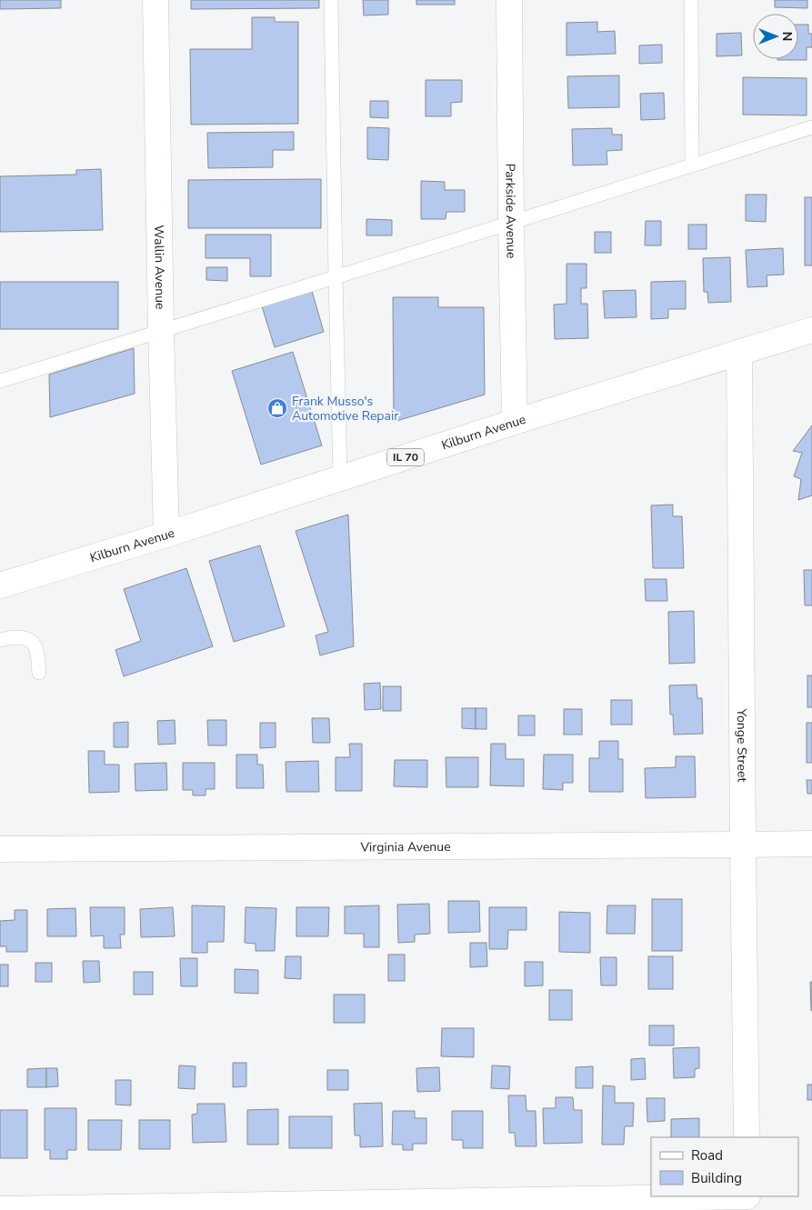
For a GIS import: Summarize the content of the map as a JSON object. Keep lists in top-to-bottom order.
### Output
{
  "streets": {
    "street": [
      "Parkside Avenue",
      "Wallin Avenue",
      "Kilburn Avenue",
      "IL 70",
      "Yonge Street",
      "Virginia Avenue"
    ]
  },
  "crossings": [
    ["Parkside Avenue", "Kilburn Avenue"],
    ["Wallin Avenue", "Kilburn Avenue"],
    ["Kilburn Avenue", "Yonge Street"],
    ["Yonge Street", "Virginia Avenue"]
  ],
  "places": {
    "shop": ["Frank Musso's Automotive Repair"]
  },
  "legend": ["Road", "Building"],
  "north": "right"
}
